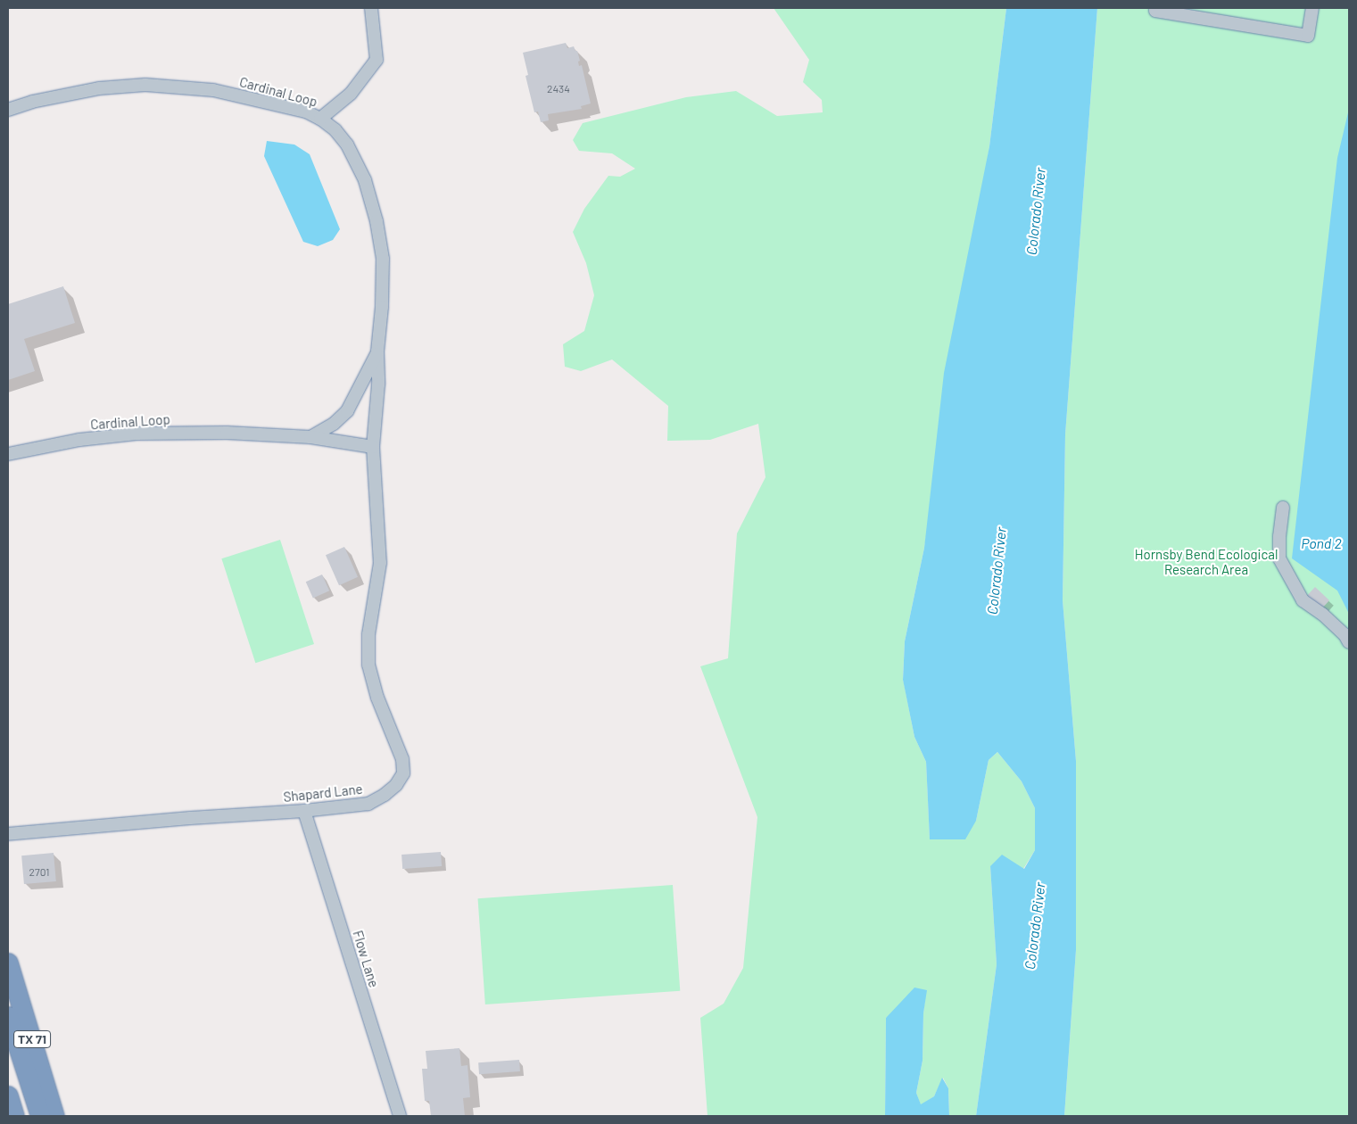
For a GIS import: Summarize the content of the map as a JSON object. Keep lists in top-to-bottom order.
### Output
{
  "streets": {
    "highway": ["TX 71"],
    "street": ["Cardinal Loop", "Shapard Lane", "Flow Lane"]
  },
  "crossings": [
    ["Cardinal Loop", "Shapard Lane"],
    ["Shapard Lane", "Flow Lane"]
  ],
  "water": ["Colorado River", "Pond 2"],
  "parks": ["Hornsby Bend Ecological Research Area"],
  "house_numbers": ["2434", "2701"]
}
